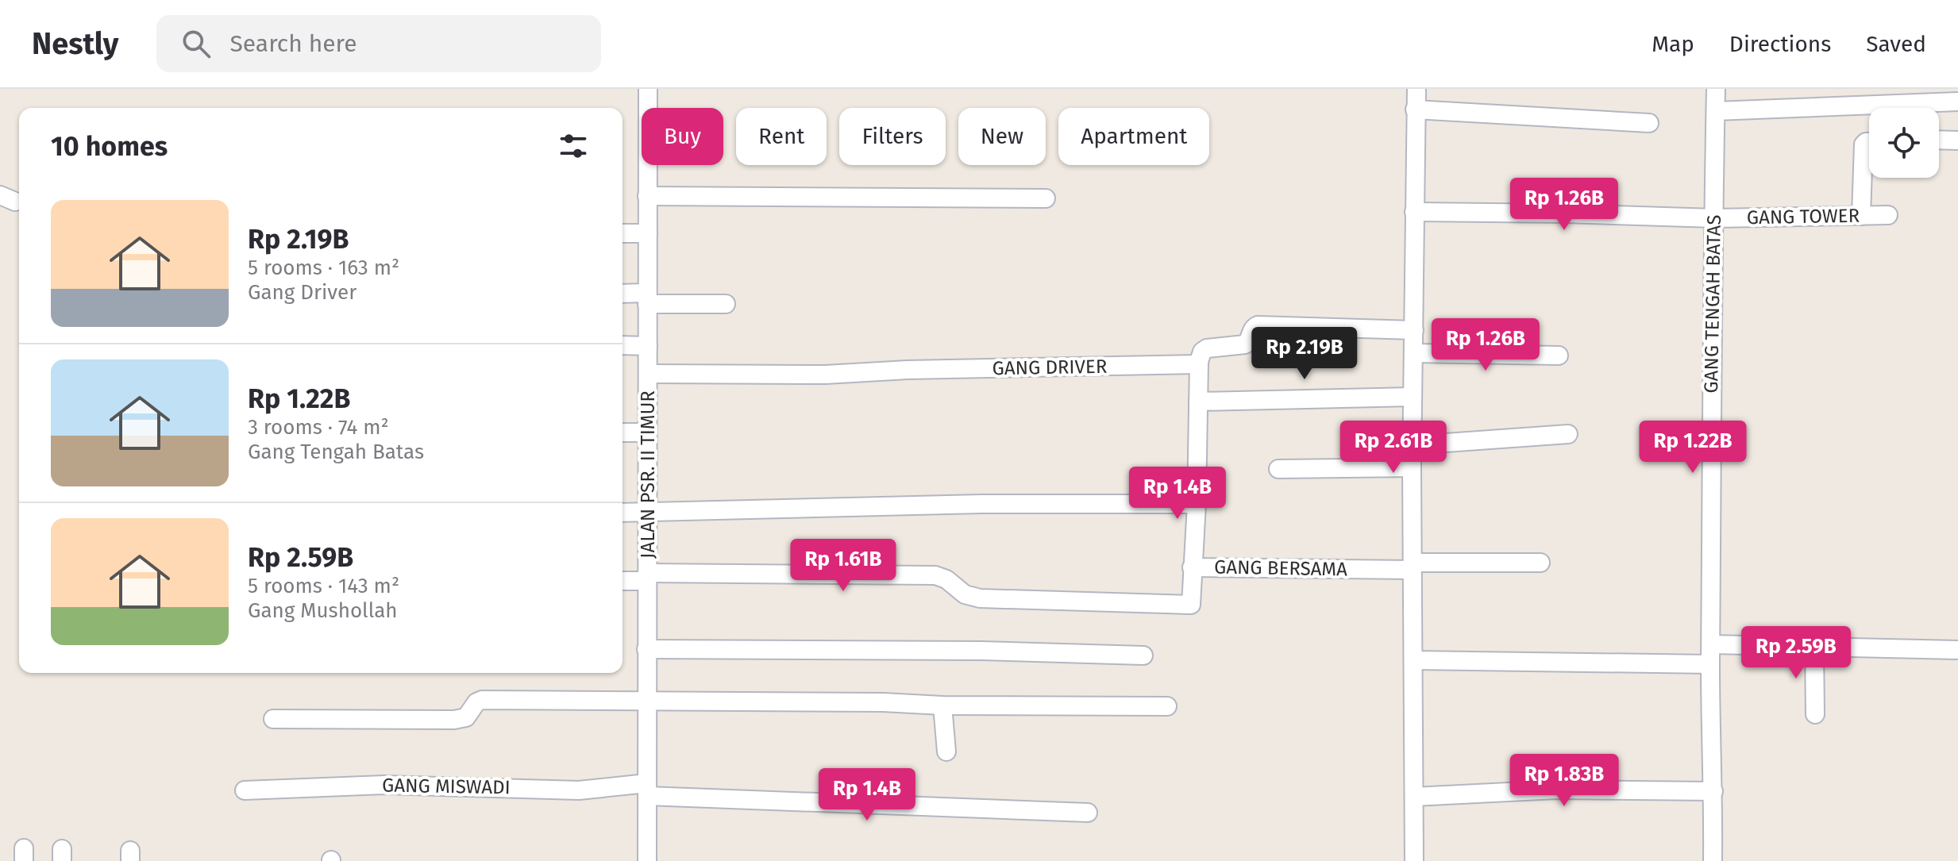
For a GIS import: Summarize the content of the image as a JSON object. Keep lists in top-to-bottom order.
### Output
{
  "streets": {
    "street": [
      "GANG TOWER",
      "GANG TENGAH BATAS",
      "GANG DRIVER",
      "JALAN PSR. II TIMUR",
      "GANG BERSAMA",
      "GANG MISWADI"
    ]
  },
  "crossings": [
    ["GANG TOWER", "GANG TENGAH BATAS"],
    ["GANG DRIVER", "JALAN PSR. II TIMUR"],
    ["JALAN PSR. II TIMUR", "GANG BERSAMA"],
    ["JALAN PSR. II TIMUR", "GANG MISWADI"]
  ],
  "page": {
    "header": "Nestly",
    "search": "Search here",
    "nav": ["Map", "Directions", "Saved"],
    "chip": [
      "Buy",
      "Rent",
      "Filters",
      "New",
      "Apartment"
    ],
    "heading": "10 homes",
    "price": [
      "Rp 1.26B",
      "Rp 1.26B",
      "Rp 2.19B",
      "Rp 2.61B",
      "Rp 1.22B",
      "Rp 1.4B",
      "Rp 1.61B",
      "Rp 2.59B",
      "Rp 1.83B",
      "Rp 1.4B"
    ],
    "list": [
      {
        "name": "Rp 2.19B",
        "note": "5 rooms · 163 m² · Gang Driver"
      },
      {
        "name": "Rp 1.22B",
        "note": "3 rooms · 74 m² · Gang Tengah Batas"
      },
      {
        "name": "Rp 2.59B",
        "note": "5 rooms · 143 m² · Gang Mushollah"
      }
    ]
  }
}
